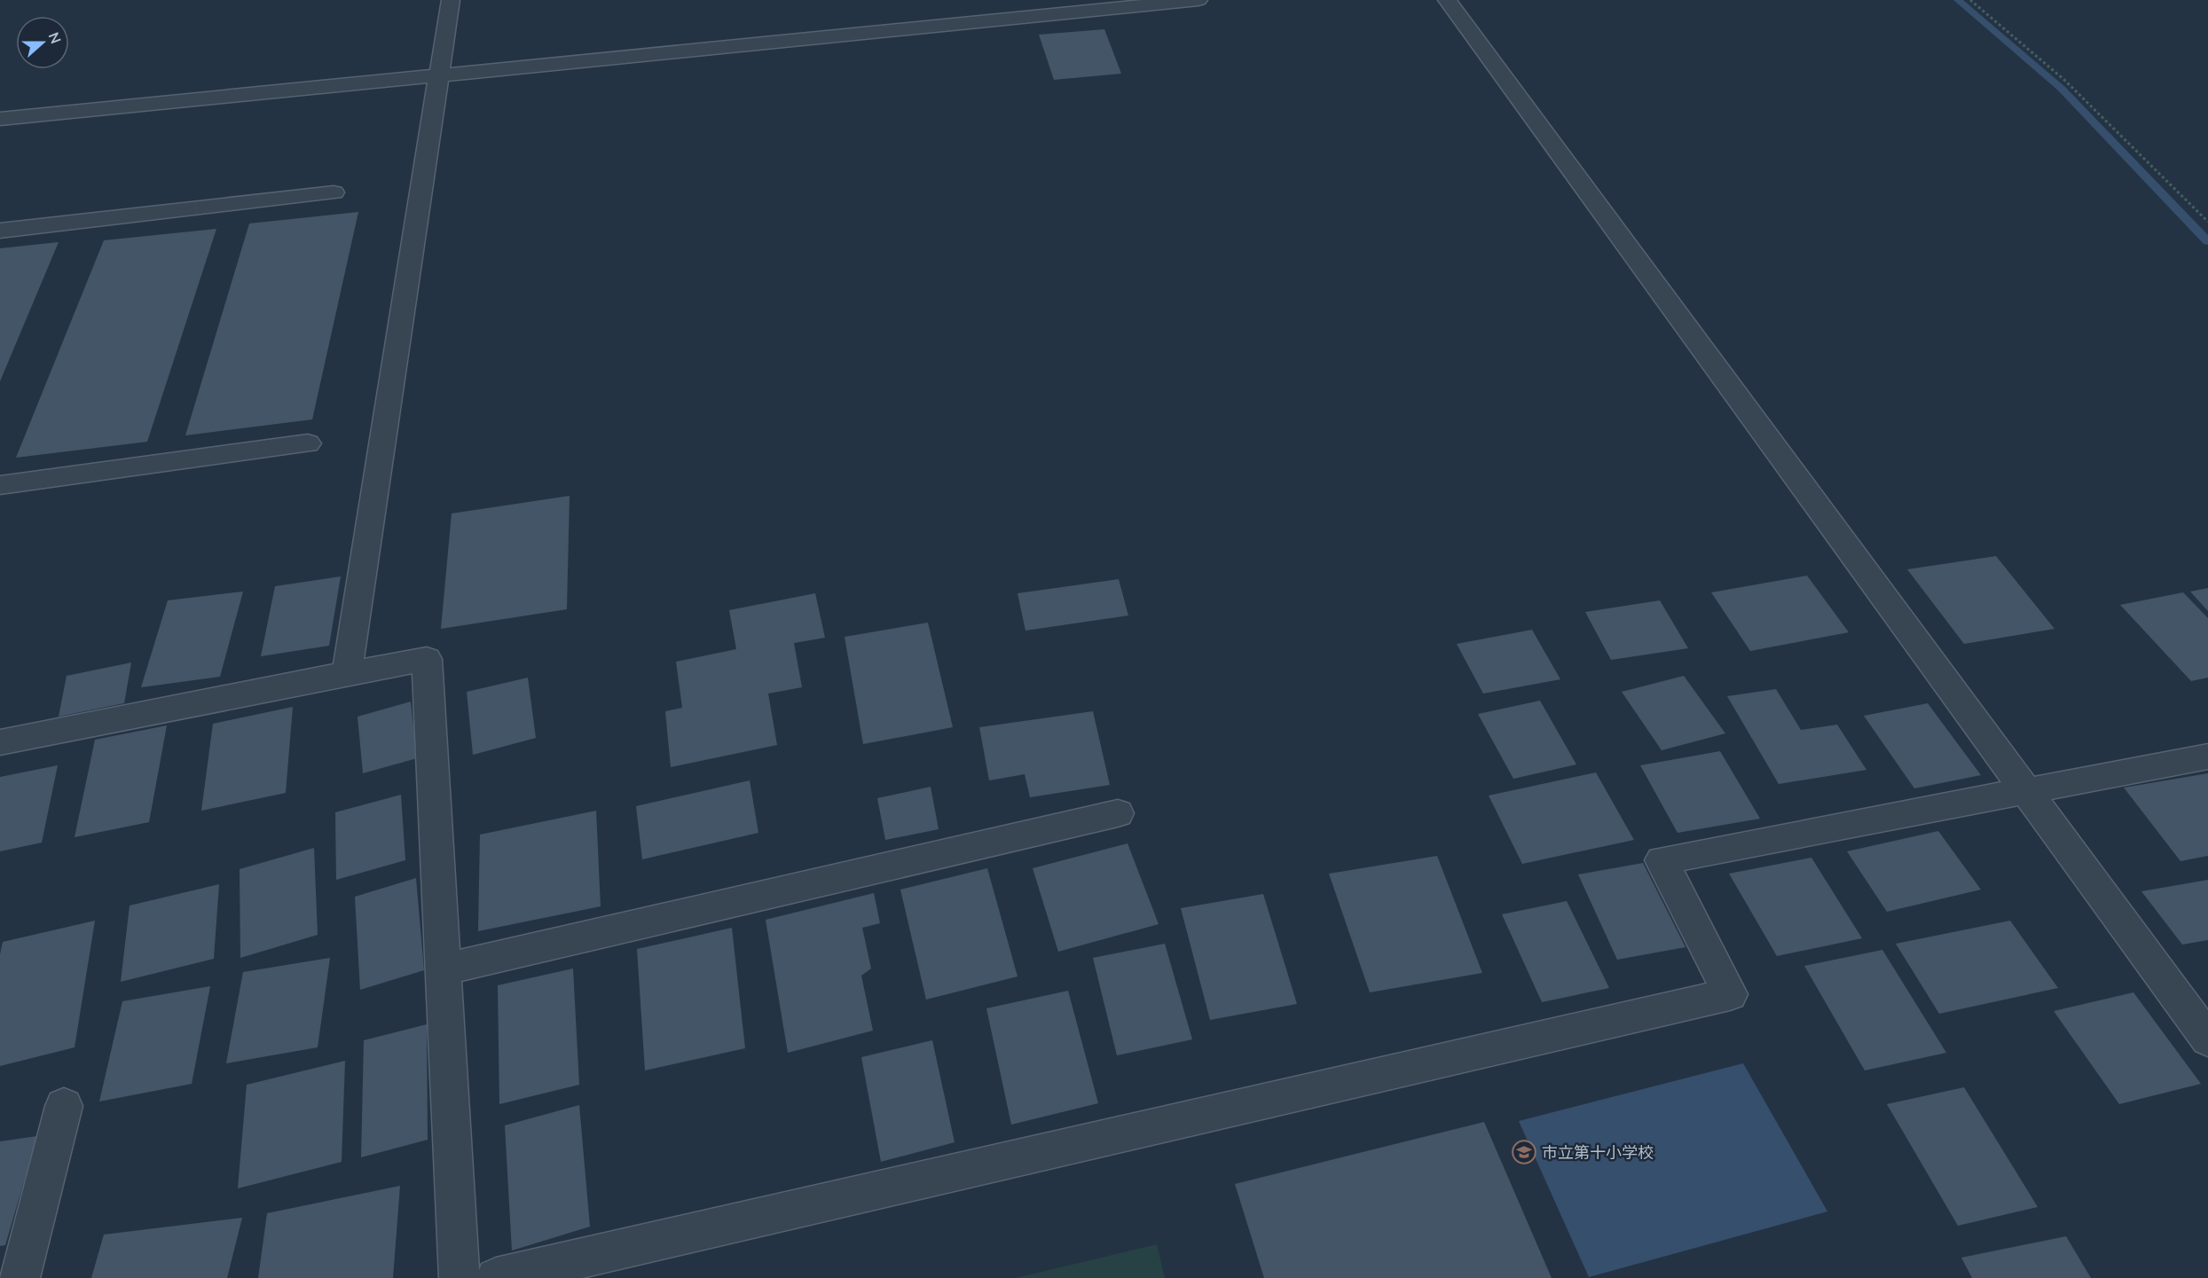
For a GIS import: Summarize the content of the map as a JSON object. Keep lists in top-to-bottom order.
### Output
{
  "places": {
    "school or university": ["市立第十小学校"]
  },
  "north": "right"
}
